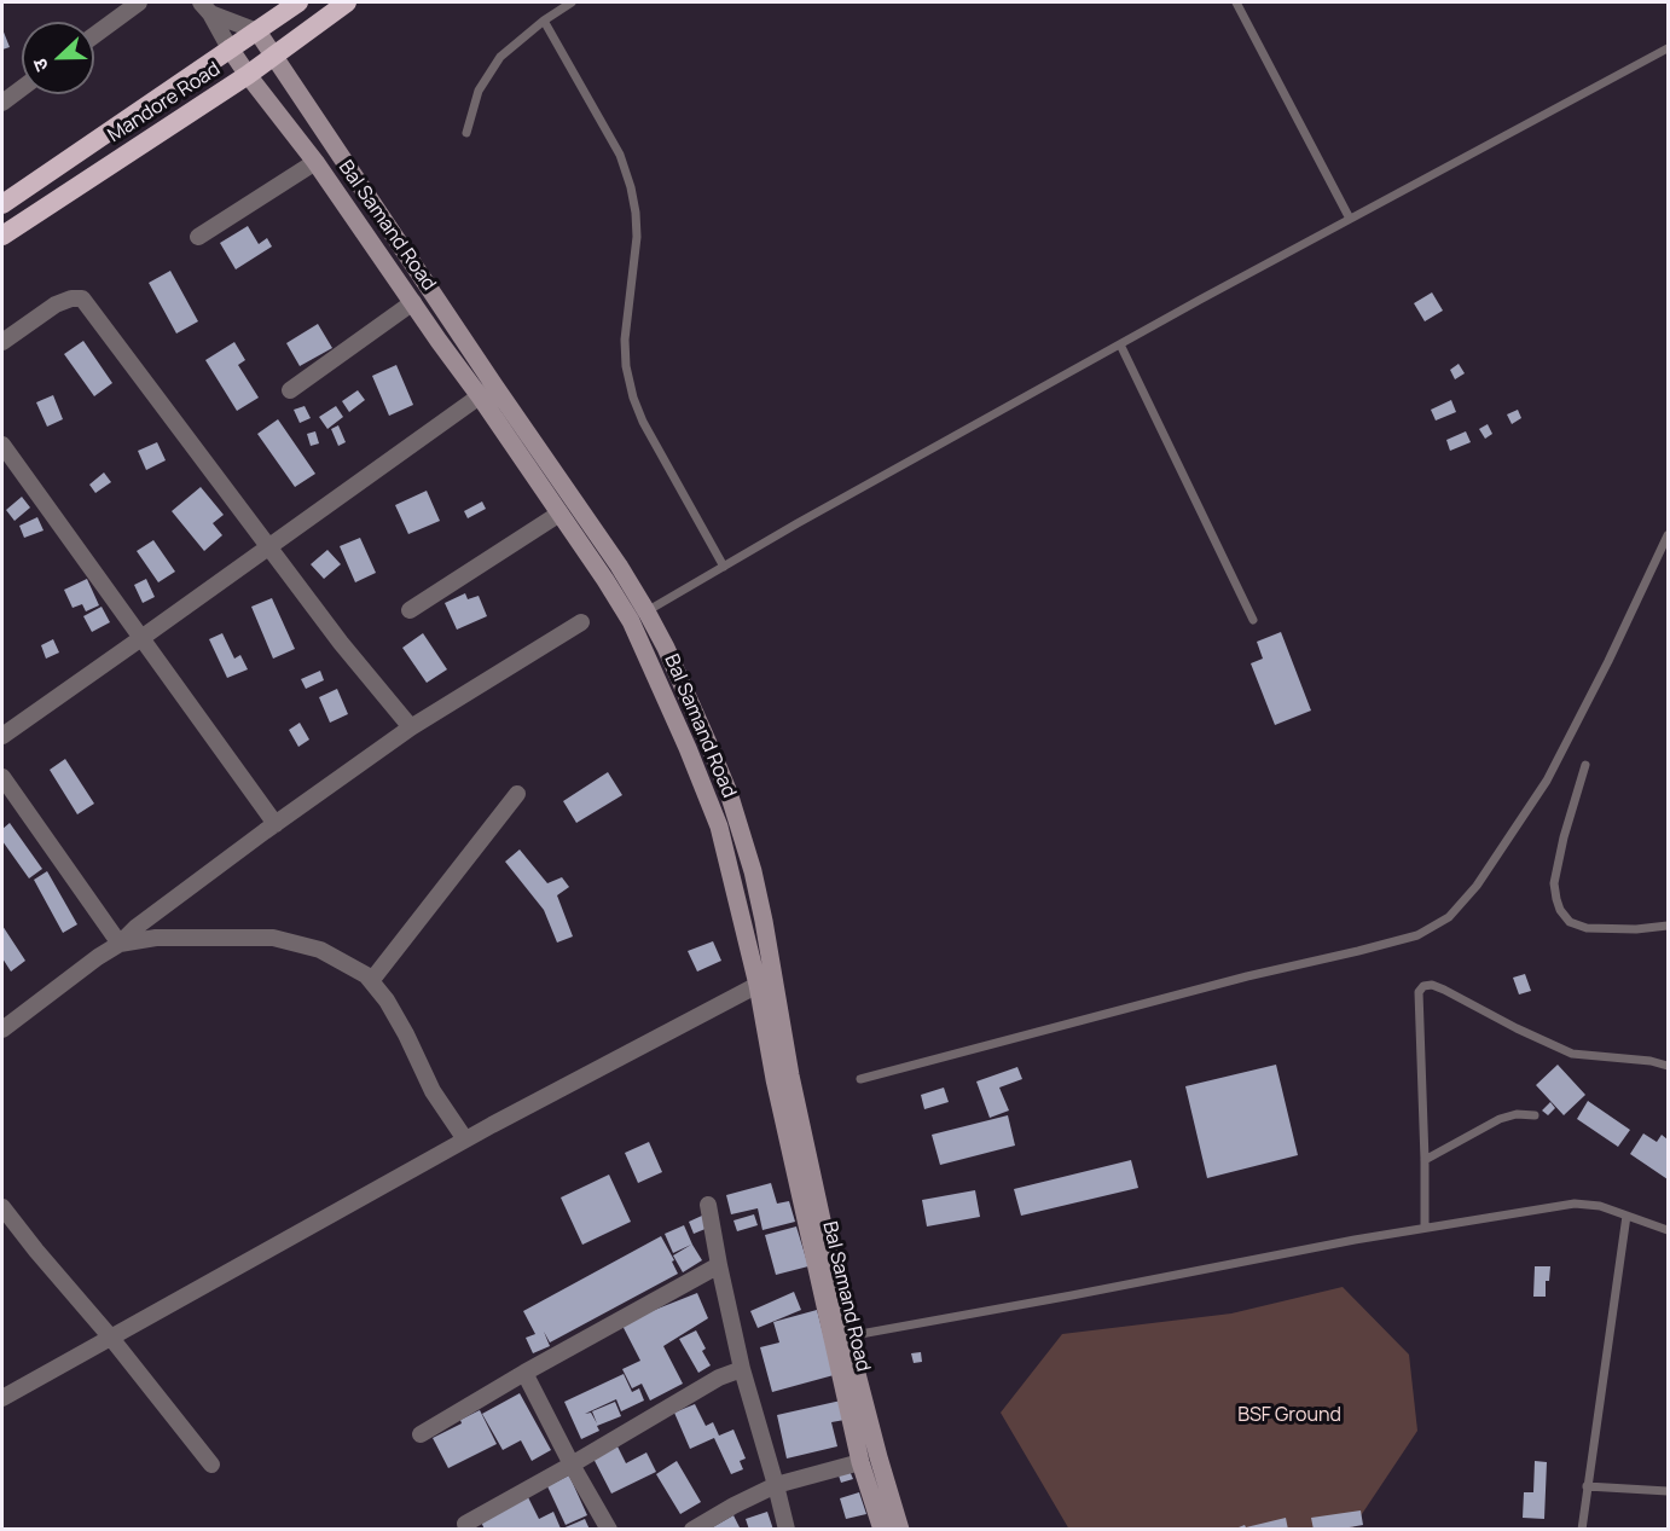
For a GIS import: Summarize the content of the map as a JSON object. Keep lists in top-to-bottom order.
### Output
{
  "streets": {
    "highway": ["Mandore Road"],
    "main road": ["Bal Samand Road"]
  },
  "crossings": [
    ["Mandore Road", "Bal Samand Road"]
  ],
  "parks": ["BSF Ground"],
  "north": "left"
}
